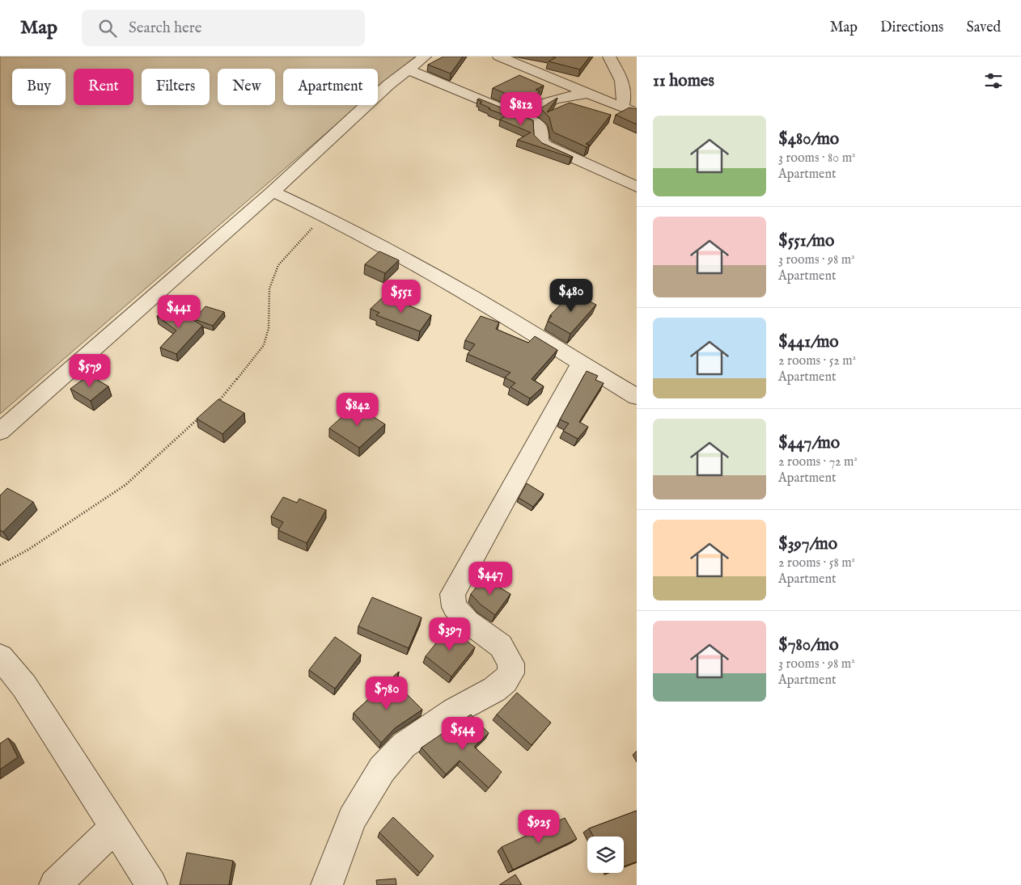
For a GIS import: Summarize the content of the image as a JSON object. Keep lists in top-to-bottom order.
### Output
{
  "page": {
    "header": "Map",
    "search": "Search here",
    "nav": ["Map", "Directions", "Saved"],
    "heading": "11 homes",
    "chip": [
      "Buy",
      "Rent",
      "Filters",
      "New",
      "Apartment"
    ],
    "price": [
      "$812",
      "$480",
      "$551",
      "$441",
      "$579",
      "$842",
      "$447",
      "$397",
      "$780",
      "$544",
      "$925"
    ],
    "list": [
      {
        "name": "$480/mo",
        "note": "3 rooms · 80 m² · Apartment"
      },
      {
        "name": "$551/mo",
        "note": "3 rooms · 98 m² · Apartment"
      },
      {
        "name": "$441/mo",
        "note": "2 rooms · 52 m² · Apartment"
      },
      {
        "name": "$447/mo",
        "note": "2 rooms · 72 m² · Apartment"
      },
      {
        "name": "$397/mo",
        "note": "2 rooms · 58 m² · Apartment"
      },
      {
        "name": "$780/mo",
        "note": "3 rooms · 98 m² · Apartment"
      }
    ]
  }
}
